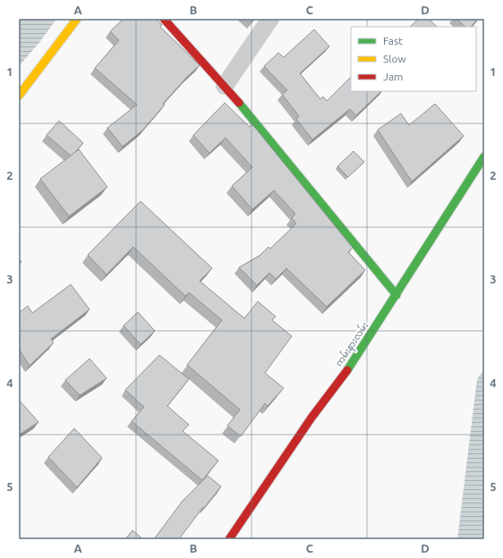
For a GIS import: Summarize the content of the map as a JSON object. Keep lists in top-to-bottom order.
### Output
{
  "streets": {
    "street": ["ကမ်းနားလမ်း"]
  },
  "legend": ["Fast", "Slow", "Jam"],
  "grid": {
    "columns": [
      "A",
      "B",
      "C",
      "D"
    ],
    "rows": [
      "1",
      "2",
      "3",
      "4",
      "5"
    ]
  }
}
